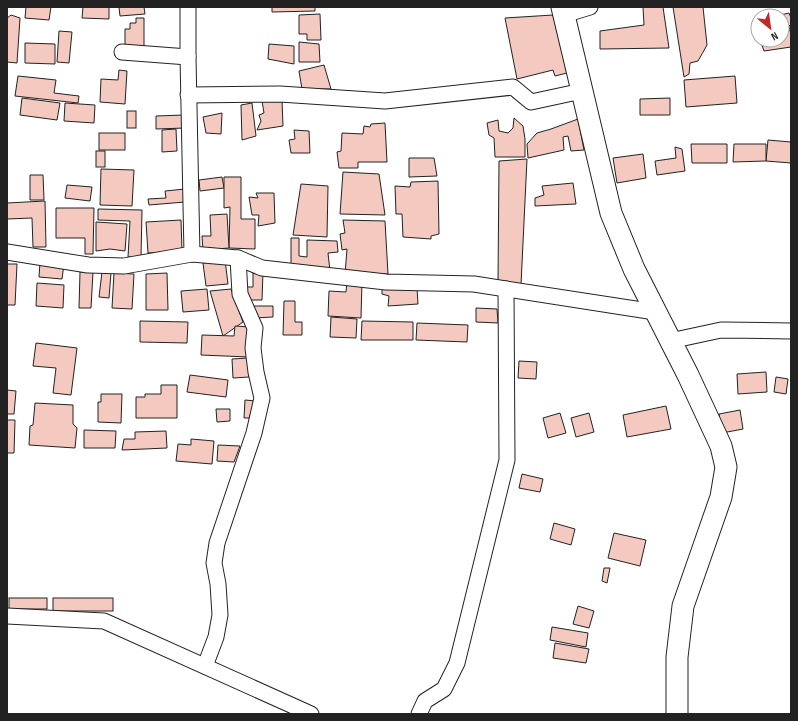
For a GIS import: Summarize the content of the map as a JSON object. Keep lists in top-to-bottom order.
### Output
{
  "north": "bottom right"
}
